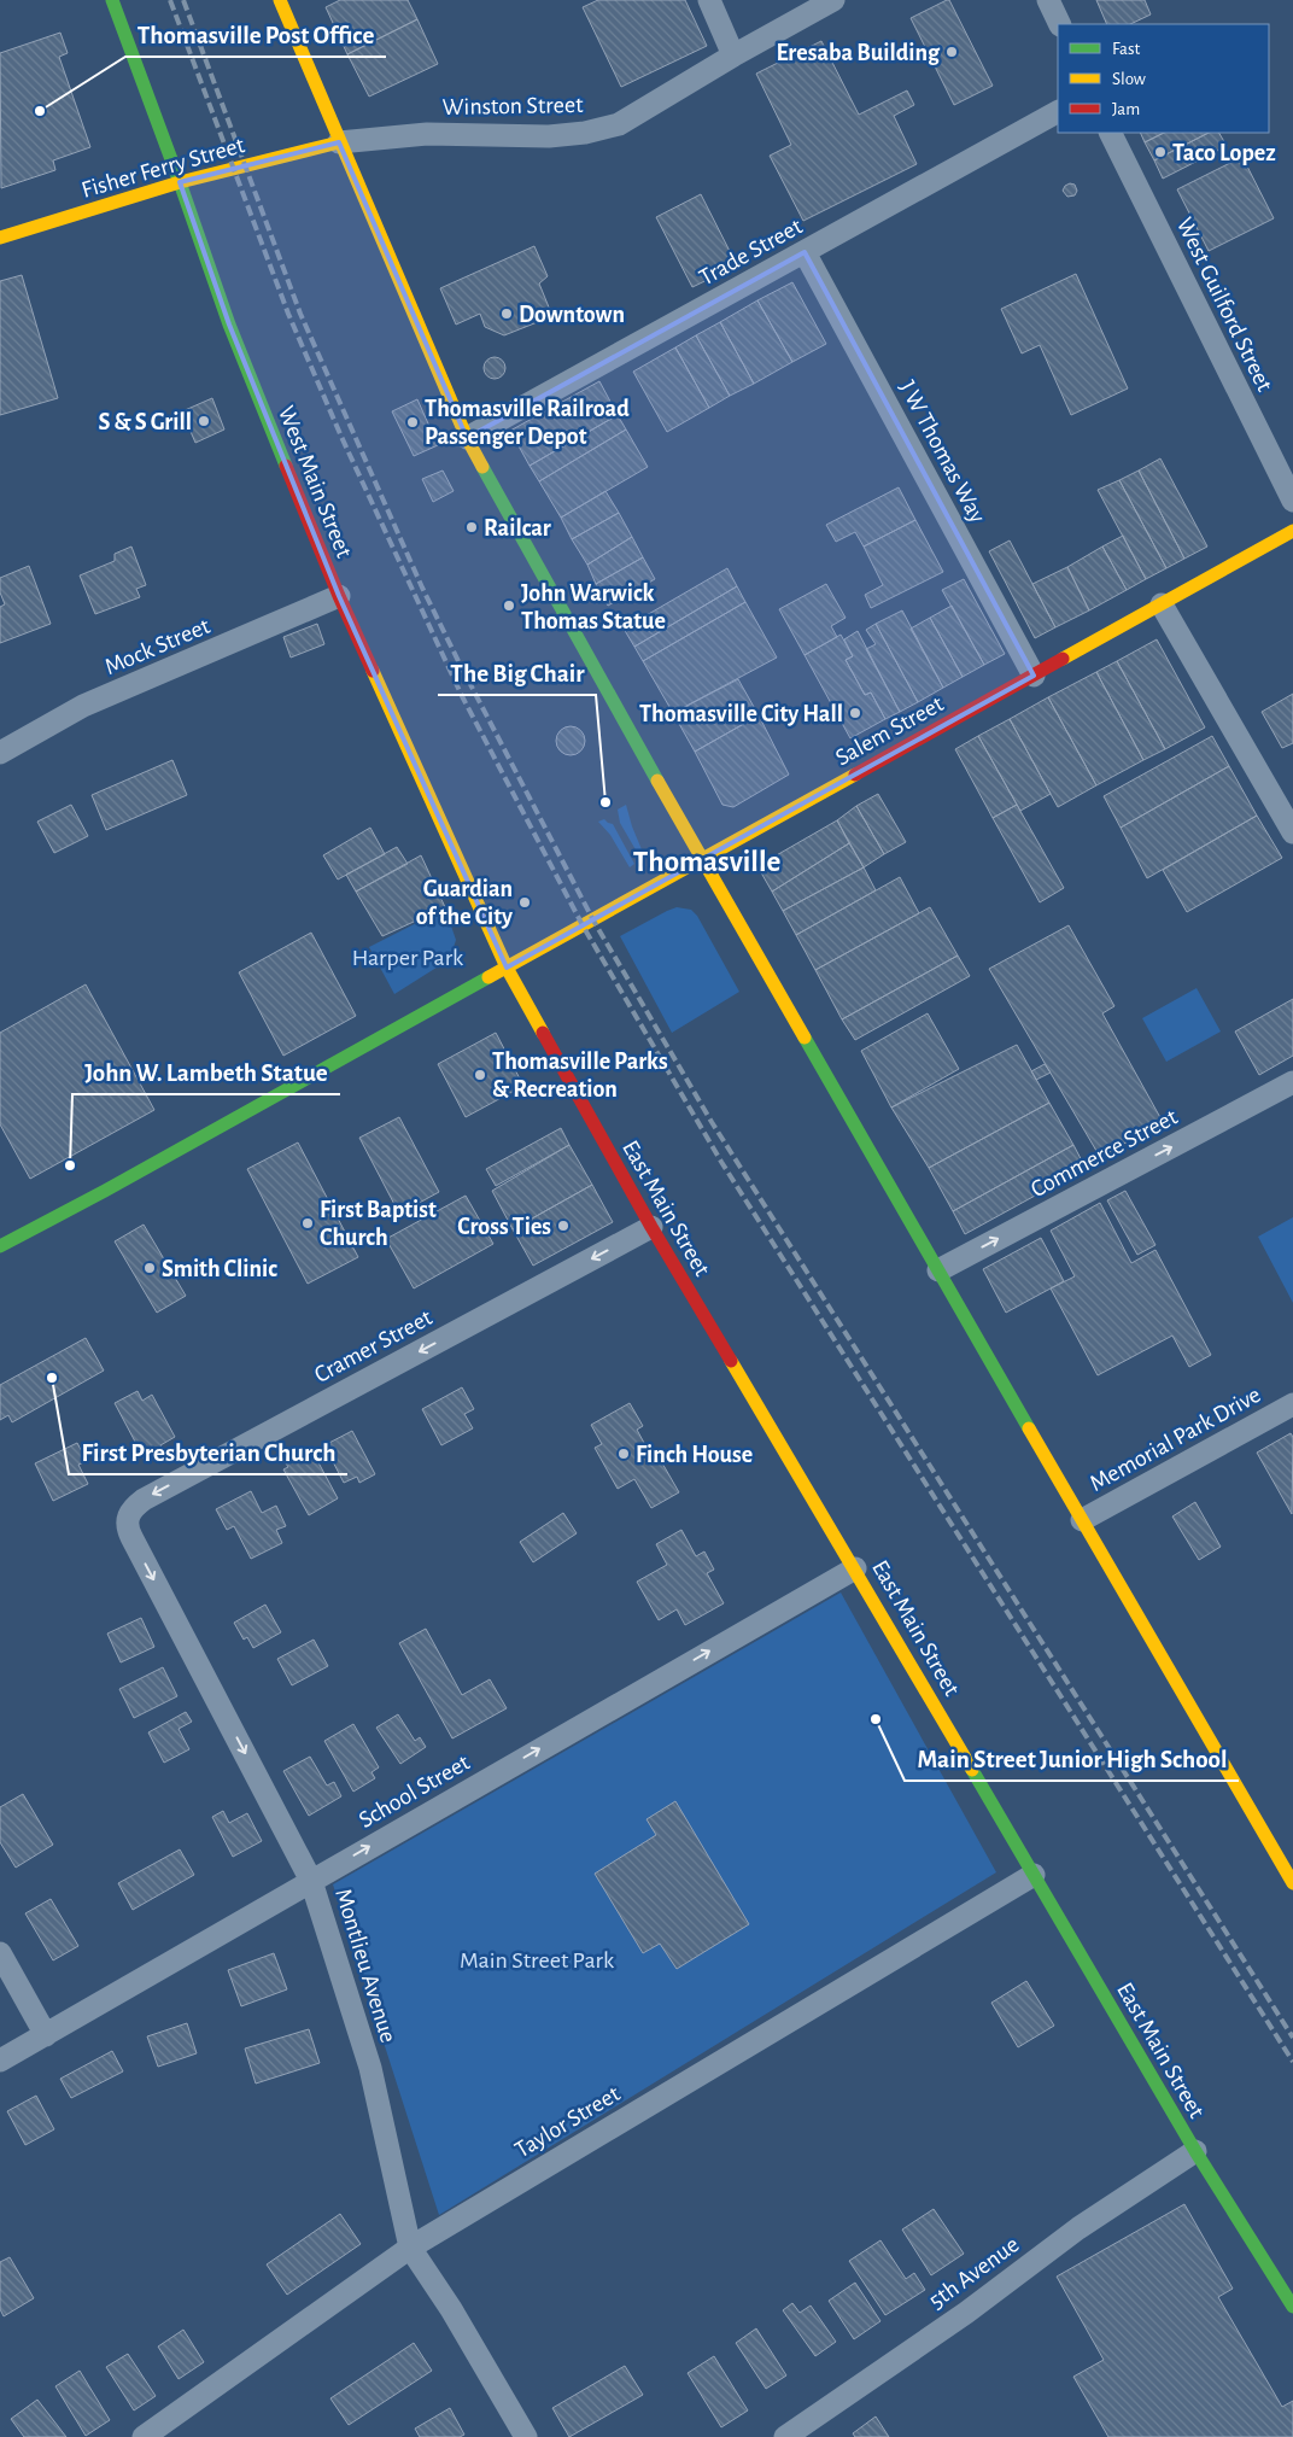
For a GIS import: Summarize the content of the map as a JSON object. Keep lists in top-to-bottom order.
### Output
{
  "streets": {
    "main road": [
      "Fisher Ferry Street",
      "West Main Street",
      "Salem Street",
      "East Main Street"
    ],
    "street": [
      "Winston Street",
      "Trade Street",
      "West Guilford Street",
      "J W Thomas Way",
      "Mock Street",
      "Commerce Street",
      "Cramer Street",
      "Memorial Park Drive",
      "School Street",
      "Montlieu Avenue",
      "Taylor Street",
      "5th Avenue"
    ]
  },
  "crossings": [
    ["Winston Street", "Fisher Ferry Street"],
    ["Fisher Ferry Street", "West Main Street"],
    ["Trade Street", "J W Thomas Way"],
    ["J W Thomas Way", "Salem Street"],
    ["West Main Street", "Mock Street"],
    ["West Main Street", "Salem Street"],
    ["West Main Street", "East Main Street"],
    ["Salem Street", "East Main Street"],
    ["East Main Street", "Cramer Street"],
    ["East Main Street", "School Street"],
    ["East Main Street", "Taylor Street"],
    ["East Main Street", "5th Avenue"],
    ["Cramer Street", "Montlieu Avenue"],
    ["School Street", "Montlieu Avenue"],
    ["Montlieu Avenue", "Taylor Street"]
  ],
  "one_way": [
    "Commerce Street",
    "Cramer Street",
    "School Street",
    "Montlieu Avenue"
  ],
  "districts": ["Thomasville"],
  "parks": ["Harper Park", "Main Street Park"],
  "places": [
    "Eresaba Building",
    "Thomasville Post Office",
    "Taco Lopez",
    "Downtown",
    "S & S Grill",
    "Thomasville Railroad Passenger Depot",
    "Railcar",
    "John Warwick Thomas Statue",
    "Thomasville City Hall",
    "The Big Chair",
    "Guardian of the City",
    "Thomasville Parks & Recreation",
    "John W. Lambeth Statue",
    "First Baptist Church",
    "Cross Ties",
    "Smith Clinic",
    "First Presbyterian Church",
    "Finch House",
    "Main Street Junior High School"
  ],
  "legend": ["Fast", "Slow", "Jam"]
}
